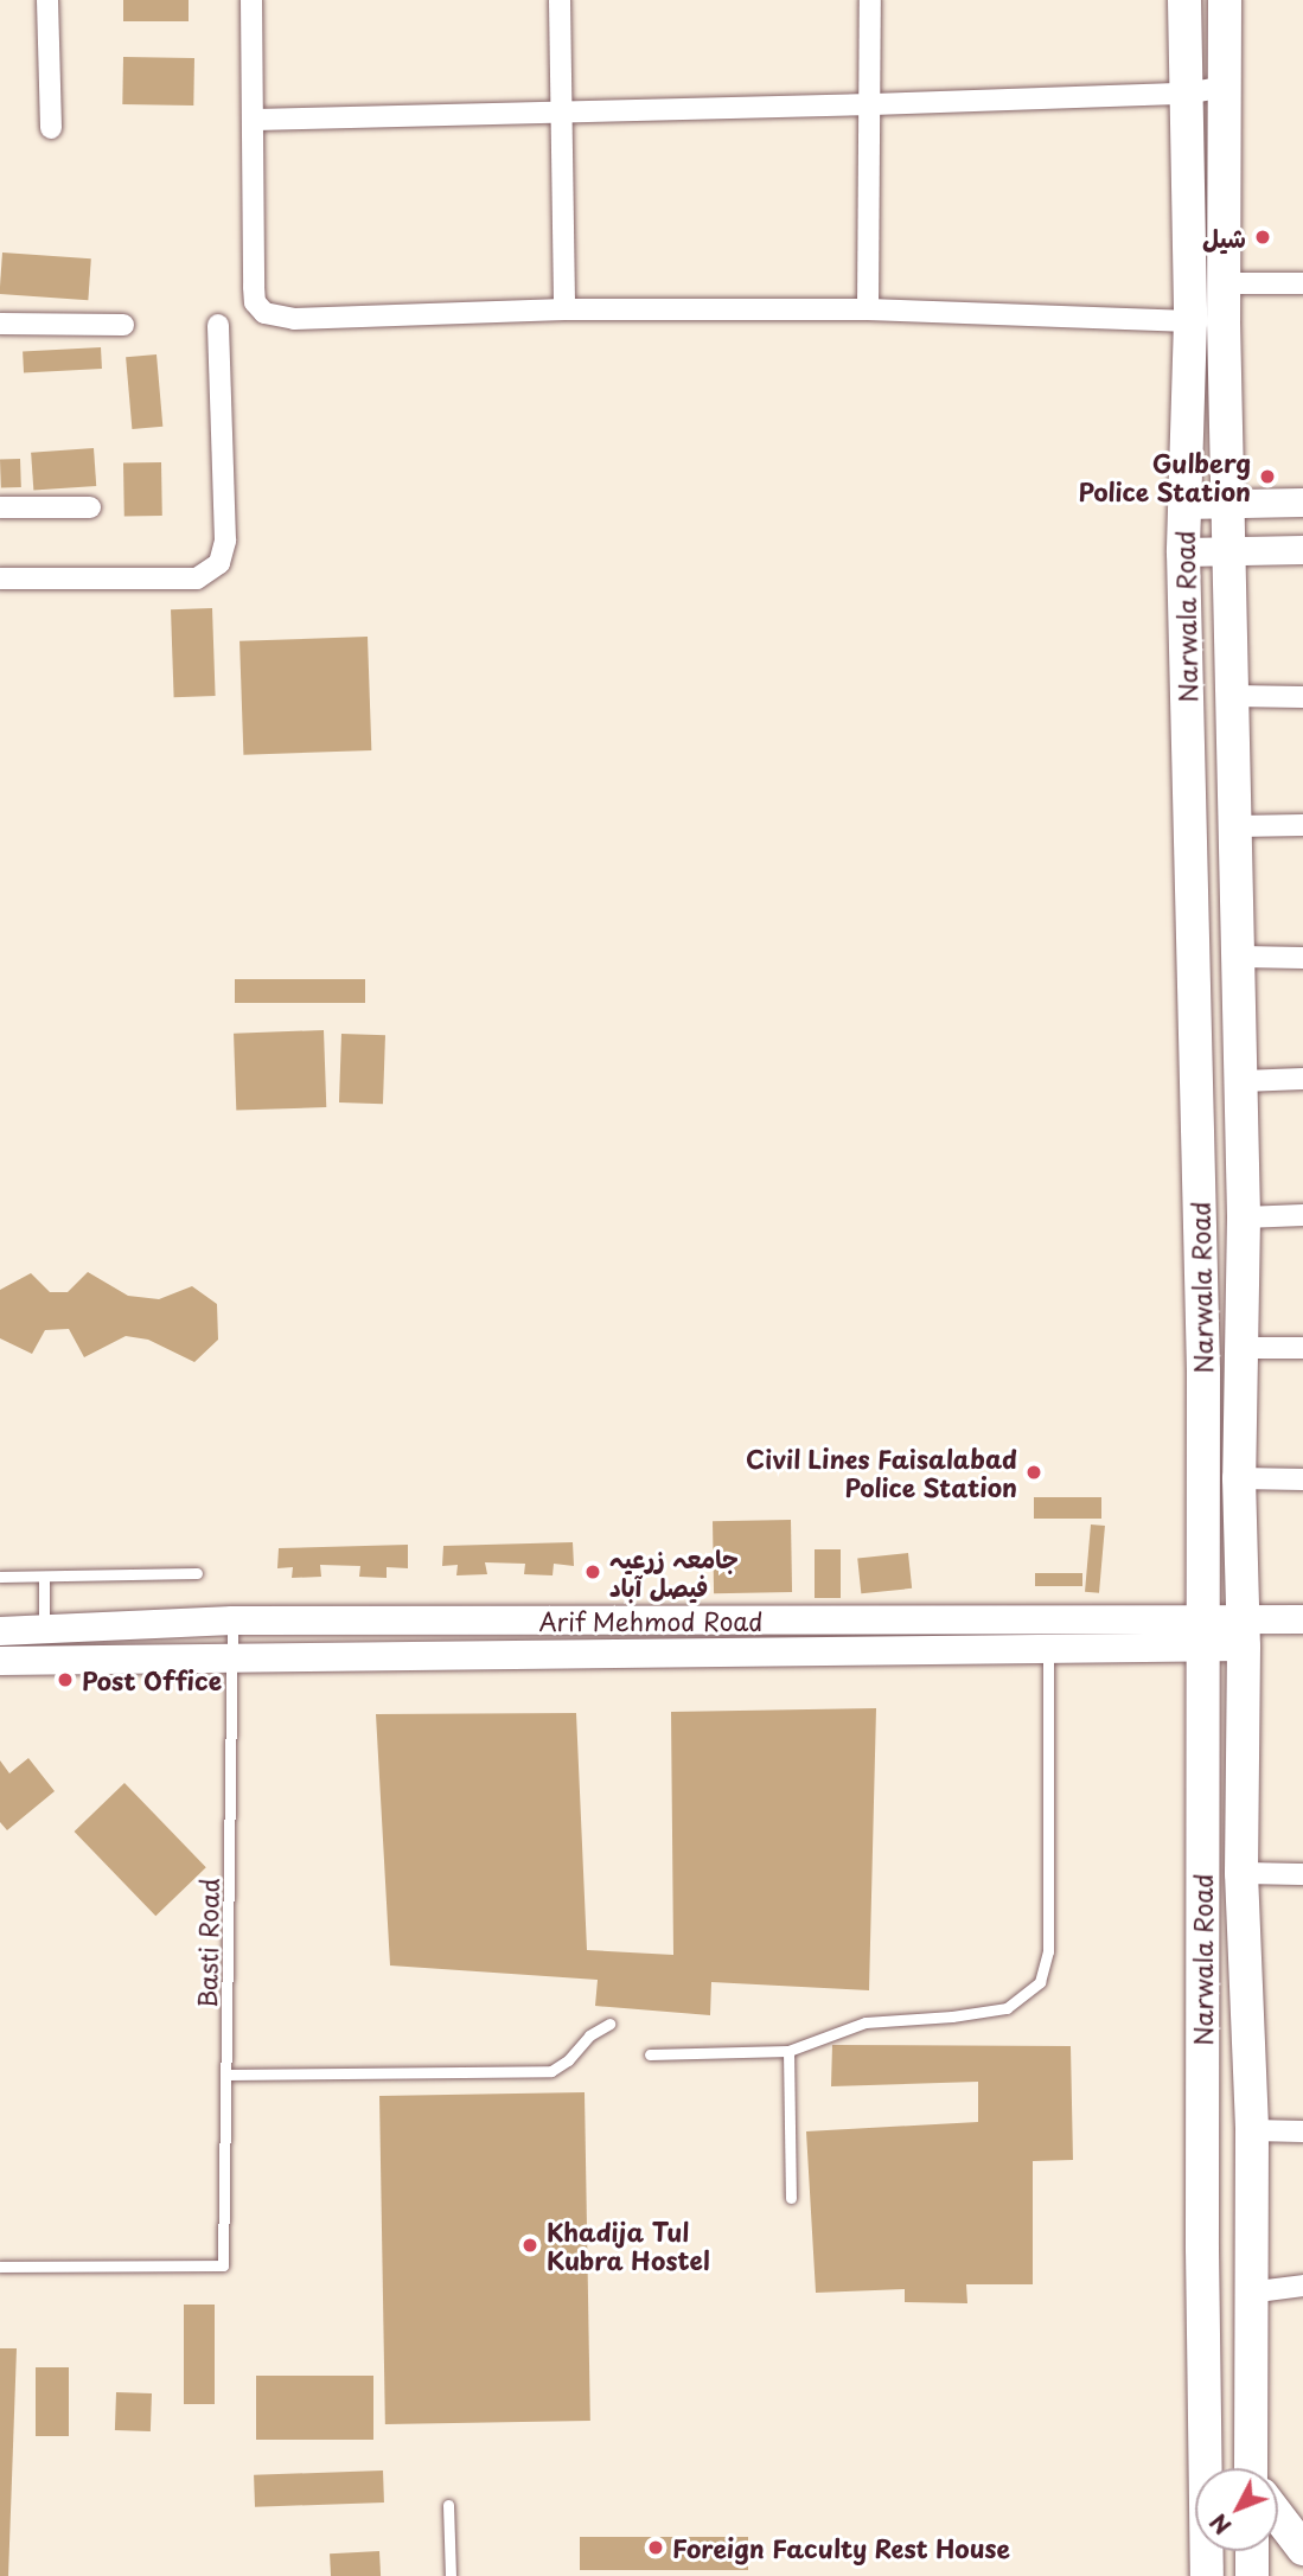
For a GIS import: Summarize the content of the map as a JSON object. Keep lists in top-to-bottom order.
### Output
{
  "streets": {
    "main road": ["Narwala Road"],
    "street": ["Arif Mehmod Road"],
    "lane": ["Basti Road"]
  },
  "crossings": [
    ["Narwala Road", "Arif Mehmod Road"],
    ["Arif Mehmod Road", "Basti Road"]
  ],
  "places": [
    "شیل",
    "Gulberg Police Station",
    "Civil Lines Faisalabad Police Station",
    "جامعہ زرعیہ فیصل آباد",
    "Post Office",
    "Khadija Tul Kubra Hostel",
    "Foreign Faculty Rest House"
  ],
  "north": "bottom left"
}
